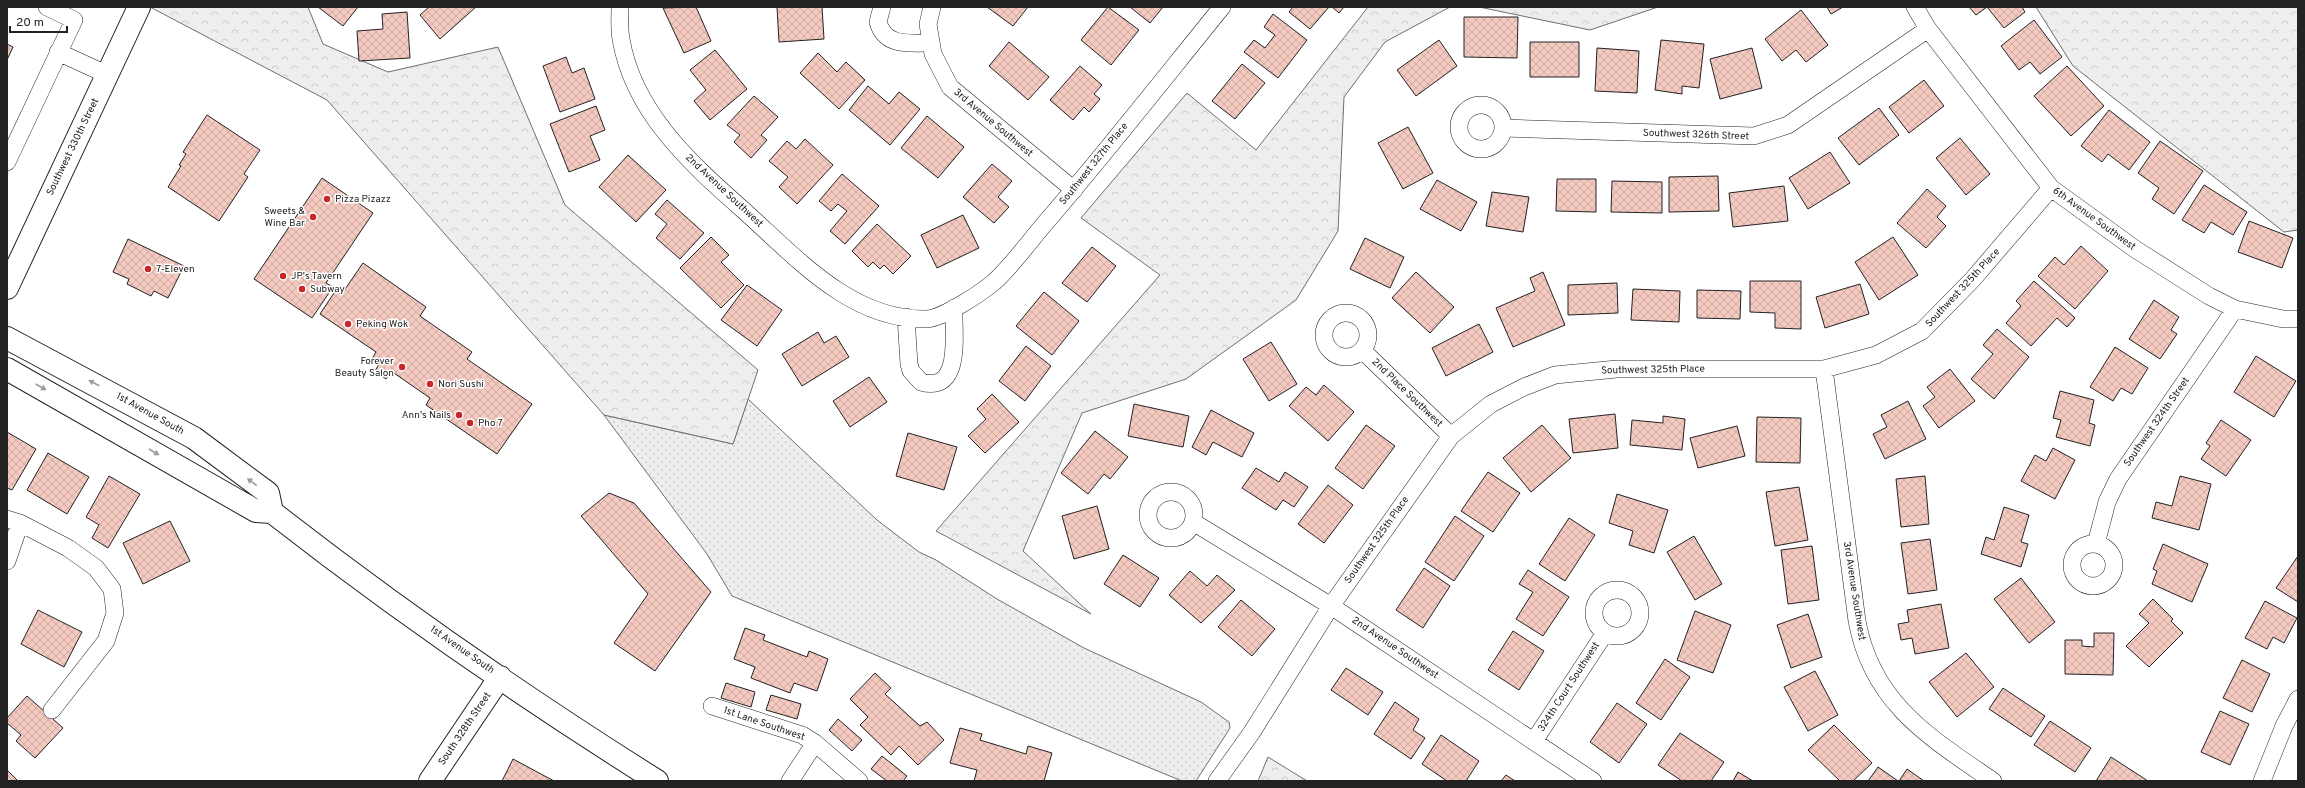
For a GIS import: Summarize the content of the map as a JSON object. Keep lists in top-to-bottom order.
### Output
{
  "streets": {
    "main road": ["Southwest 330th Street", "1st Avenue South", "South 328th Street"],
    "street": [
      "3rd Avenue Southwest",
      "Southwest 326th Street",
      "Southwest 327th Place",
      "2nd Avenue Southwest",
      "6th Avenue Southwest",
      "Southwest 325th Place",
      "2nd Place Southwest",
      "Southwest 324th Street",
      "324th Court Southwest",
      "1st Lane Southwest"
    ]
  },
  "crossings": [
    ["3rd Avenue Southwest", "Southwest 327th Place"],
    ["3rd Avenue Southwest", "Southwest 325th Place"],
    ["Southwest 326th Street", "6th Avenue Southwest"],
    ["Southwest 327th Place", "2nd Avenue Southwest"],
    ["2nd Avenue Southwest", "Southwest 325th Place"],
    ["2nd Avenue Southwest", "324th Court Southwest"],
    ["6th Avenue Southwest", "Southwest 325th Place"],
    ["6th Avenue Southwest", "Southwest 324th Street"],
    ["Southwest 325th Place", "2nd Place Southwest"],
    ["1st Avenue South", "South 328th Street"]
  ],
  "places": [
    "Pizza Pizazz",
    "Sweets & Wine Bar",
    "7-Eleven",
    "JP's Tavern",
    "Subway",
    "Peking Wok",
    "Forever Beauty Salon",
    "Nori Sushi",
    "Ann's Nails",
    "Pho 7"
  ],
  "scale_bar": "20 m"
}
